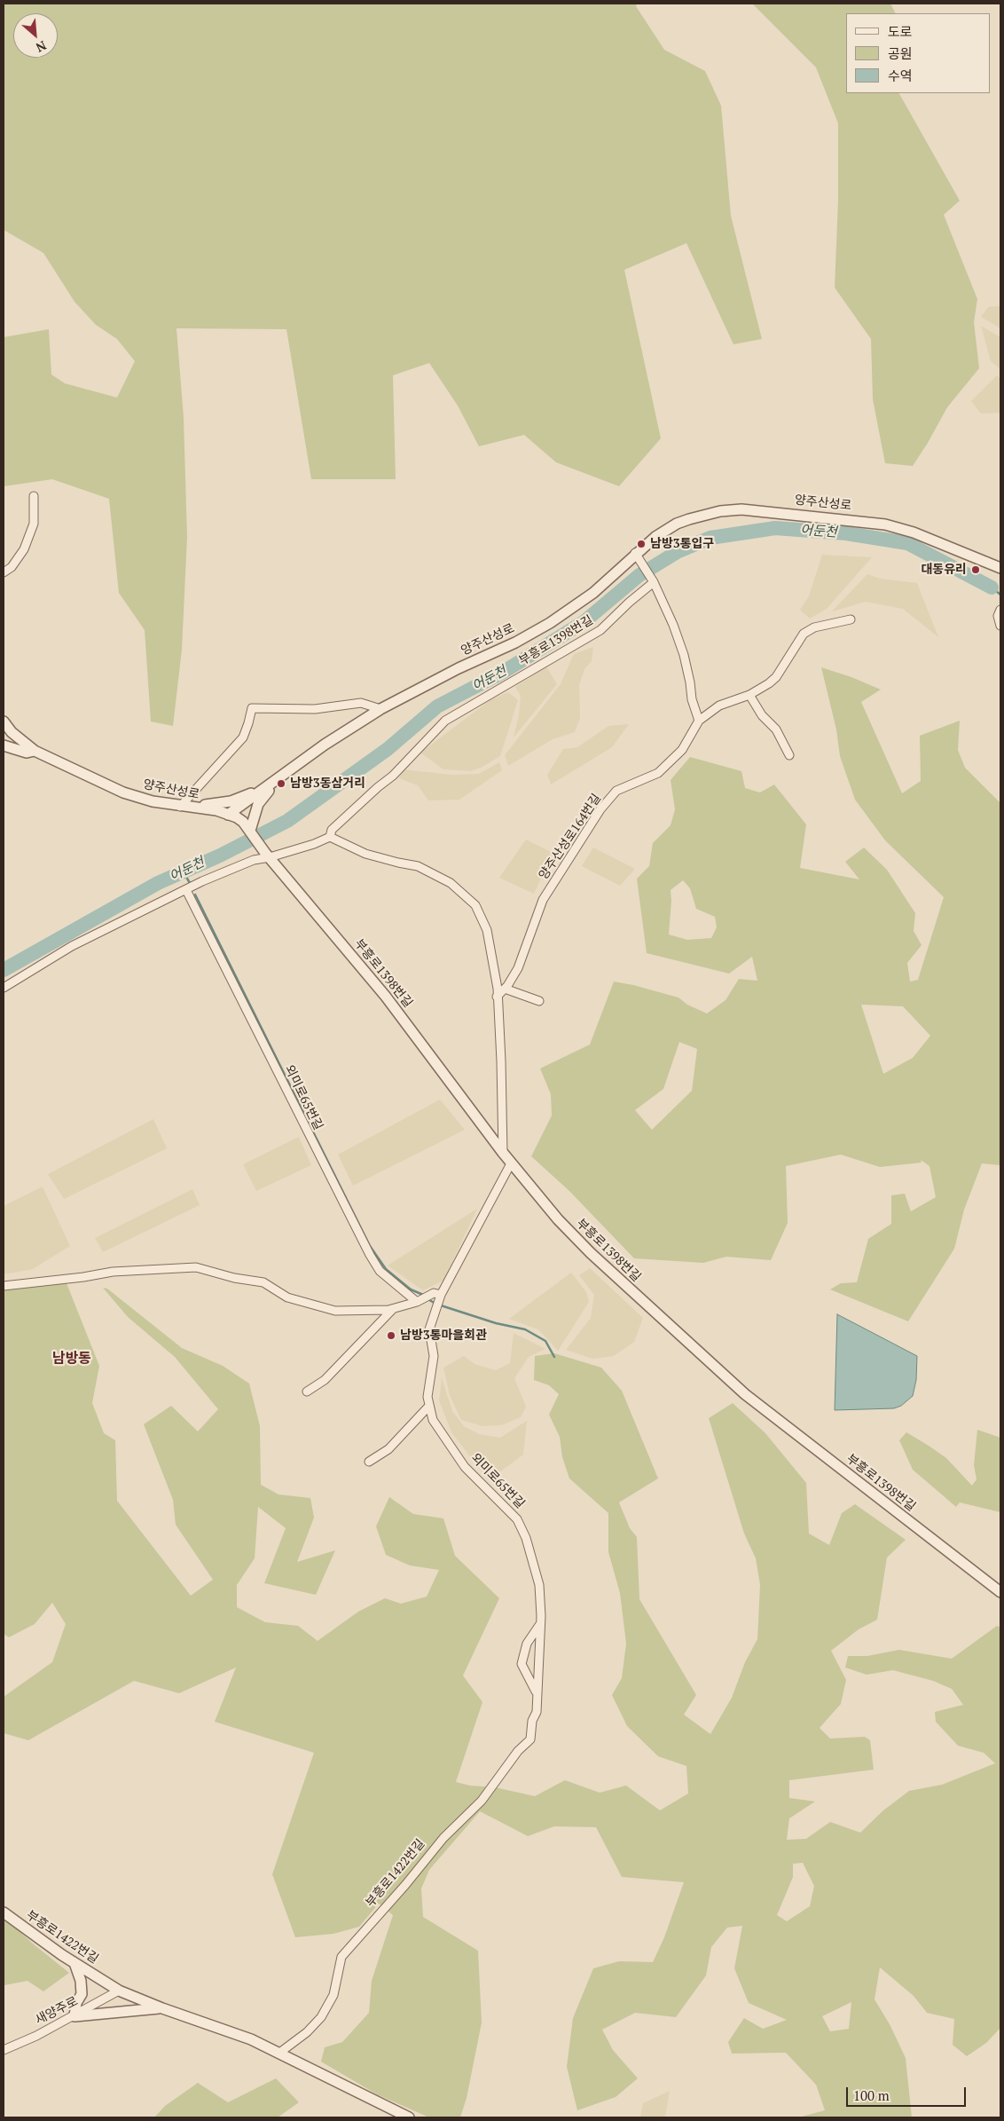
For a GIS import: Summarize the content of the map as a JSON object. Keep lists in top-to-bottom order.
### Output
{
  "streets": {
    "street": [
      "양주산성로",
      "부흥로1398번길",
      "양주산성로164번길",
      "외미로65번길",
      "부흥로1422번길",
      "새양주로"
    ]
  },
  "crossings": [
    ["양주산성로", "부흥로1398번길"],
    ["부흥로1398번길", "외미로65번길"],
    ["외미로65번길", "부흥로1422번길"],
    ["부흥로1422번길", "새양주로"]
  ],
  "districts": ["남방동"],
  "water": ["어둔천"],
  "places": [
    "남방3통입구",
    "대동유리",
    "남방3동삼거리",
    "남방3통마을회관"
  ],
  "legend": ["도로", "공원", "수역"],
  "scale_bar": "100 m",
  "north": "bottom right"
}
